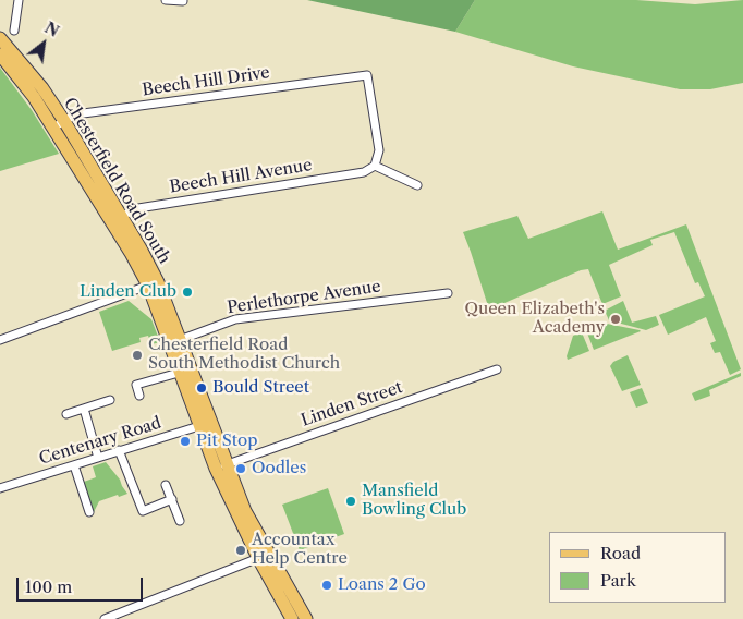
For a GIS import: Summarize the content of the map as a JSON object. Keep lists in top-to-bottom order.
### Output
{
  "streets": {
    "main road": ["Chesterfield Road South"],
    "street": [
      "Beech Hill Drive",
      "Beech Hill Avenue",
      "Perlethorpe Avenue",
      "Linden Street",
      "Centenary Road"
    ]
  },
  "crossings": [
    ["Beech Hill Drive", "Beech Hill Avenue"],
    ["Beech Hill Drive", "Chesterfield Road South"],
    ["Beech Hill Avenue", "Chesterfield Road South"],
    ["Chesterfield Road South", "Perlethorpe Avenue"],
    ["Chesterfield Road South", "Linden Street"],
    ["Chesterfield Road South", "Centenary Road"]
  ],
  "places": [
    "Linden Club",
    "Queen Elizabeth's Academy",
    "Chesterfield Road South Methodist Church",
    "Bould Street",
    "Pit Stop",
    "Oodles",
    "Mansfield Bowling Club",
    "Accountax Help Centre",
    "Loans 2 Go"
  ],
  "legend": ["Road", "Park"],
  "scale_bar": "100 m",
  "north": "top right"
}
